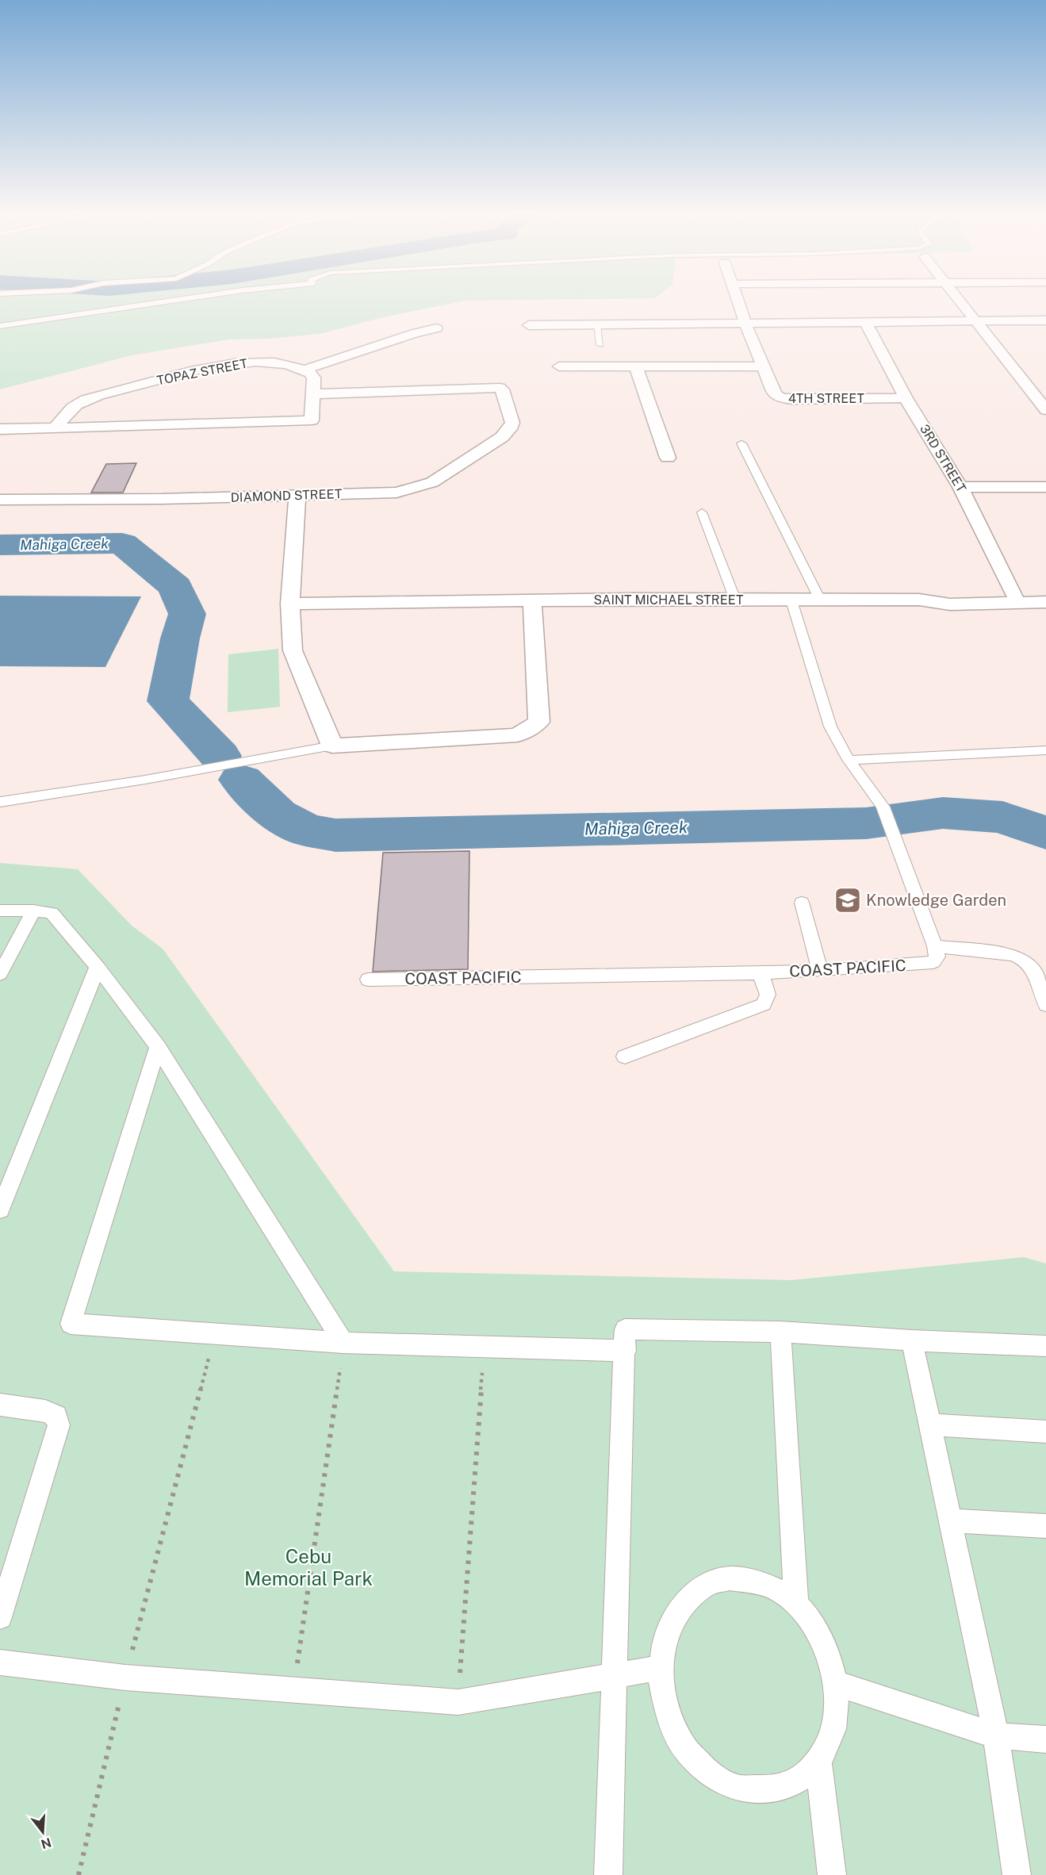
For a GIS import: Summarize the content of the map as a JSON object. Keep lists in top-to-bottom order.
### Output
{
  "streets": {
    "street": [
      "TOPAZ STREET",
      "4TH STREET",
      "3RD STREET",
      "DIAMOND STREET",
      "SAINT MICHAEL STREET"
    ],
    "lane": ["COAST PACIFIC"]
  },
  "crossings": [
    ["4TH STREET", "3RD STREET"]
  ],
  "water": ["Mahiga Creek"],
  "parks": ["Cebu Memorial Park"],
  "places": {
    "school or university": ["Knowledge Garden"]
  },
  "north": "bottom"
}
